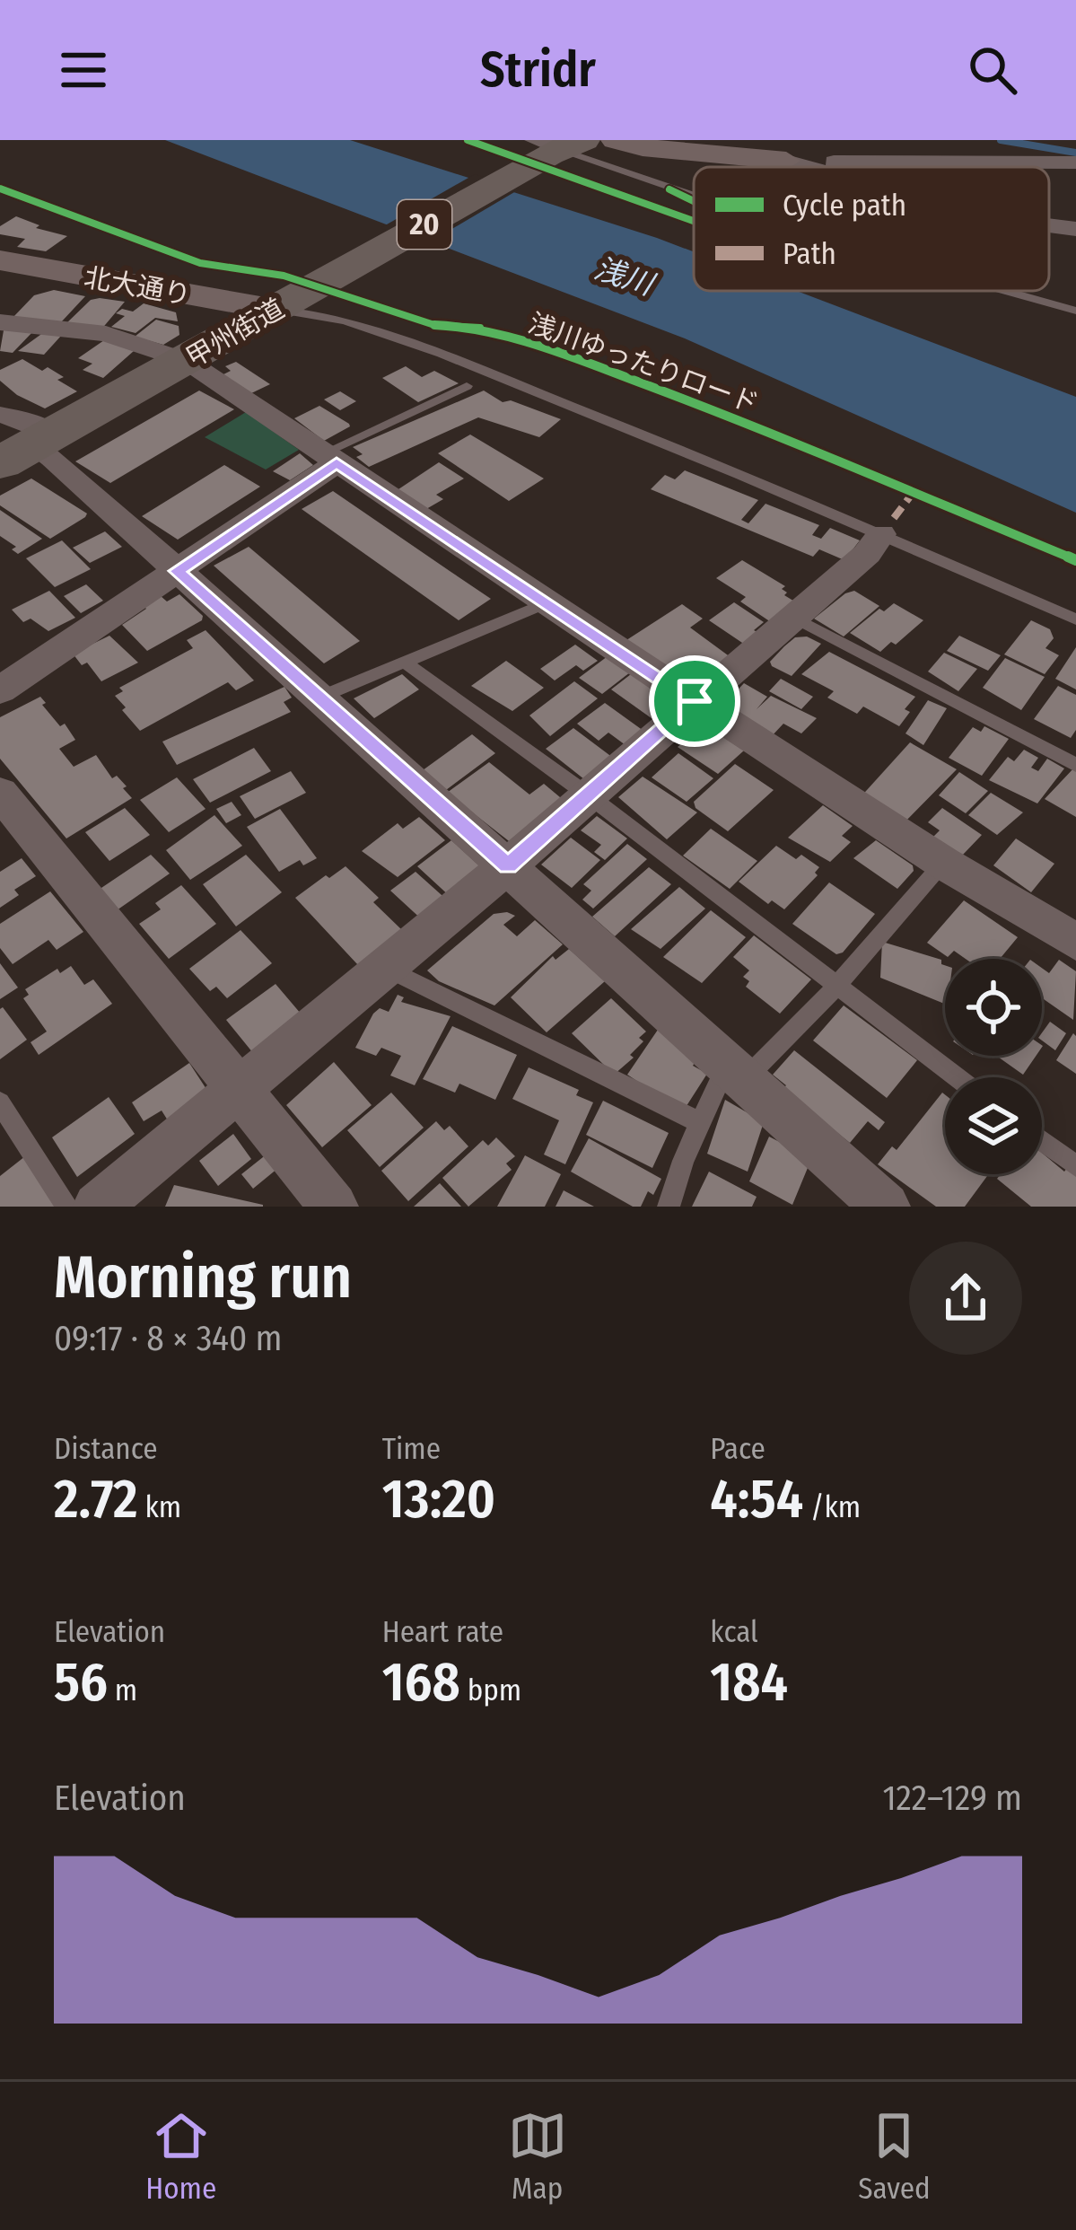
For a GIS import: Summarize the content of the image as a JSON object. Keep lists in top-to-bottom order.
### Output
{
  "streets": {
    "highway": ["20", "甲州街道"],
    "street": ["北大通り"],
    "cycle path": ["浅川ゆったりロード"]
  },
  "crossings": [
    ["北大通り", "甲州街道"]
  ],
  "water": ["浅川"],
  "legend": ["Cycle path", "Path"],
  "page": {
    "header": "Stridr",
    "heading": ["Morning run", "09:17 · 8 × 340 m"],
    "stats": [
      ["Distance", "2.72 km"],
      ["Time", "13:20"],
      ["Pace", "4:54 /km"],
      ["Elevation", "56 m"],
      ["Heart rate", "168 bpm"],
      ["kcal", "184"]
    ],
    "chart": ["Elevation", "122–129 m"],
    "tabs": ["Home", "Map", "Saved"]
  }
}
